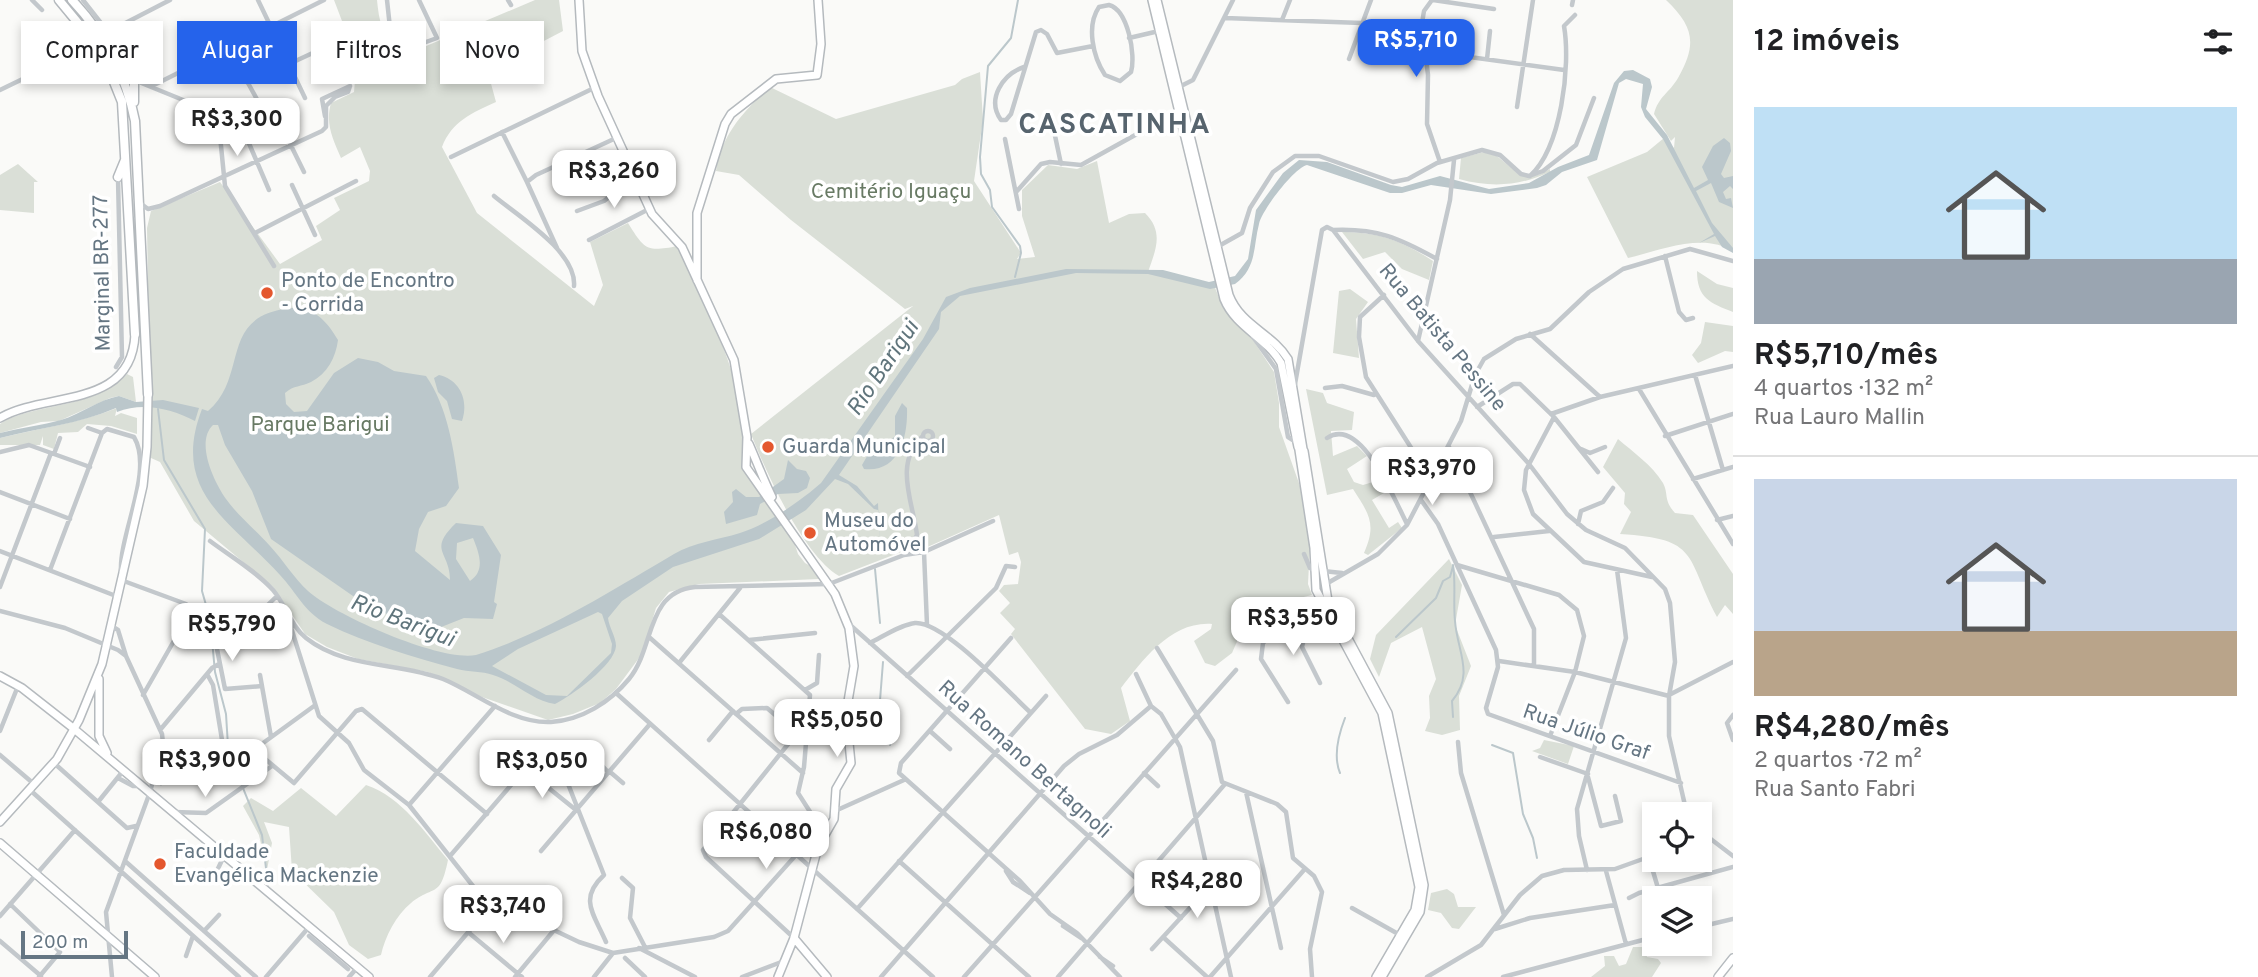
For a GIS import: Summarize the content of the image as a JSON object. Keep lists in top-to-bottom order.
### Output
{
  "streets": {
    "street": [
      "Marginal BR-277",
      "Rua Batista Pessine",
      "Rua Júlio Graf",
      "Rua Romano Bertagnoli"
    ]
  },
  "crossings": [
    ["Rua Batista Pessine", "Rua Júlio Graf"]
  ],
  "districts": ["CASCATINHA"],
  "water": ["Rio Barigui"],
  "parks": ["Cemitério Iguaçu", "Parque Barigui"],
  "places": [
    "Ponto de Encontro - Corrida",
    "Guarda Municipal",
    "Museu do Automóvel",
    "Faculdade Evangélica Mackenzie"
  ],
  "scale_bar": "200 m",
  "page": {
    "heading": "12 imóveis",
    "price": [
      "R$5,710",
      "R$3,300",
      "R$3,260",
      "R$3,970",
      "R$3,550",
      "R$5,790",
      "R$5,050",
      "R$3,900",
      "R$3,050",
      "R$6,080",
      "R$4,280",
      "R$3,740"
    ],
    "chip": [
      "Comprar",
      "Alugar",
      "Filtros",
      "Novo"
    ],
    "list": [
      {
        "name": "R$5,710/mês",
        "note": "4 quartos · 132 m² · Rua Lauro Mallin"
      },
      {
        "name": "R$4,280/mês",
        "note": "2 quartos · 72 m² · Rua Santo Fabri"
      }
    ],
    "scale": "200 m"
  }
}
